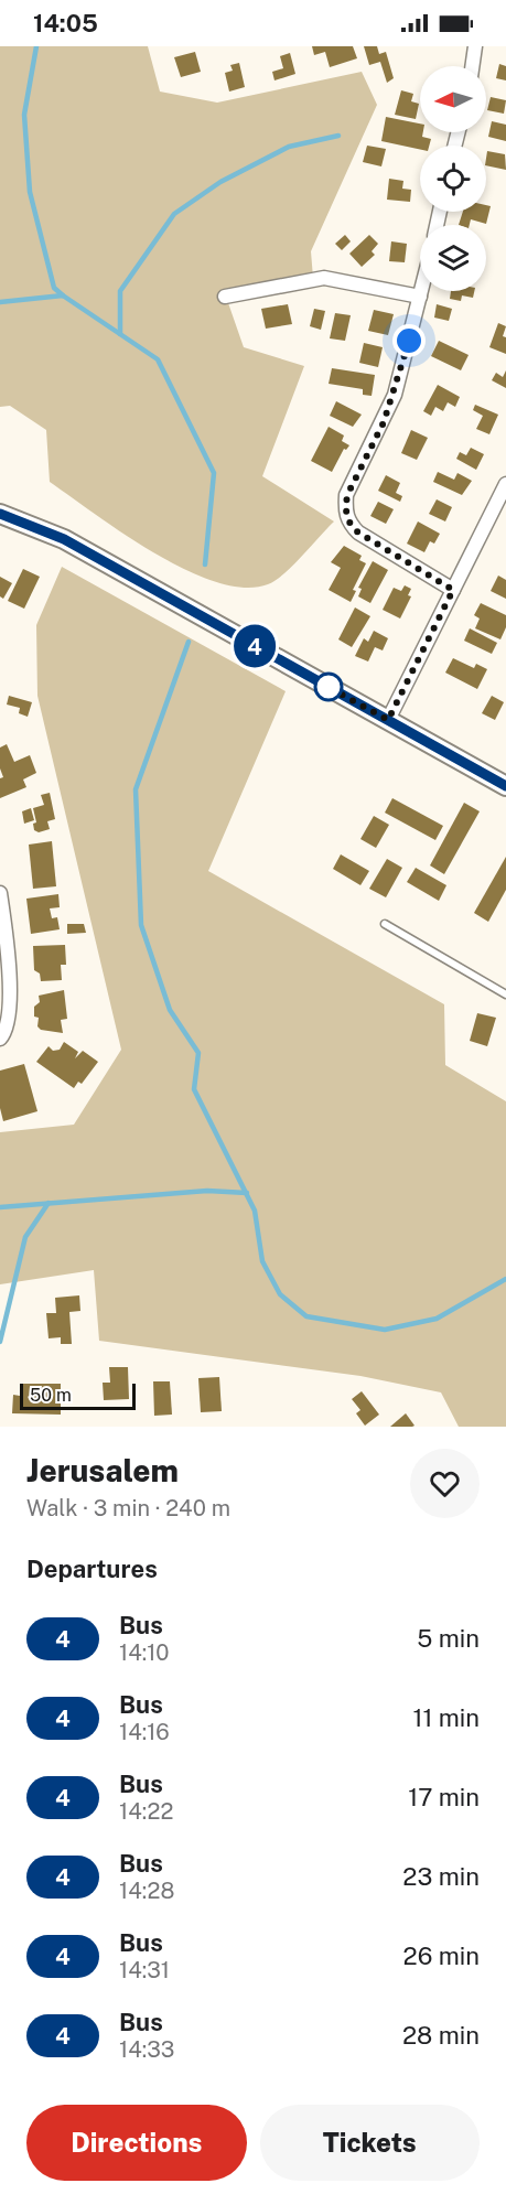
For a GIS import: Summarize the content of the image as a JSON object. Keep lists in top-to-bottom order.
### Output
{
  "lines": ["bus line 4"],
  "scale_bar": "50 m",
  "north": "left",
  "page": {
    "status": "14:05",
    "on_map": "4",
    "scale": "50 m",
    "heading": [
      ["Jerusalem", "Walk · 3 min · 240 m"],
      "Departures"
    ],
    "list": [
      {
        "mark": "4",
        "name": "Bus",
        "note": "14:10",
        "value": "5 min"
      },
      {
        "mark": "4",
        "name": "Bus",
        "note": "14:16",
        "value": "11 min"
      },
      {
        "mark": "4",
        "name": "Bus",
        "note": "14:22",
        "value": "17 min"
      },
      {
        "mark": "4",
        "name": "Bus",
        "note": "14:28",
        "value": "23 min"
      },
      {
        "mark": "4",
        "name": "Bus",
        "note": "14:31",
        "value": "26 min"
      },
      {
        "mark": "4",
        "name": "Bus",
        "note": "14:33",
        "value": "28 min"
      }
    ],
    "buttons": ["Directions", "Tickets"]
  }
}
